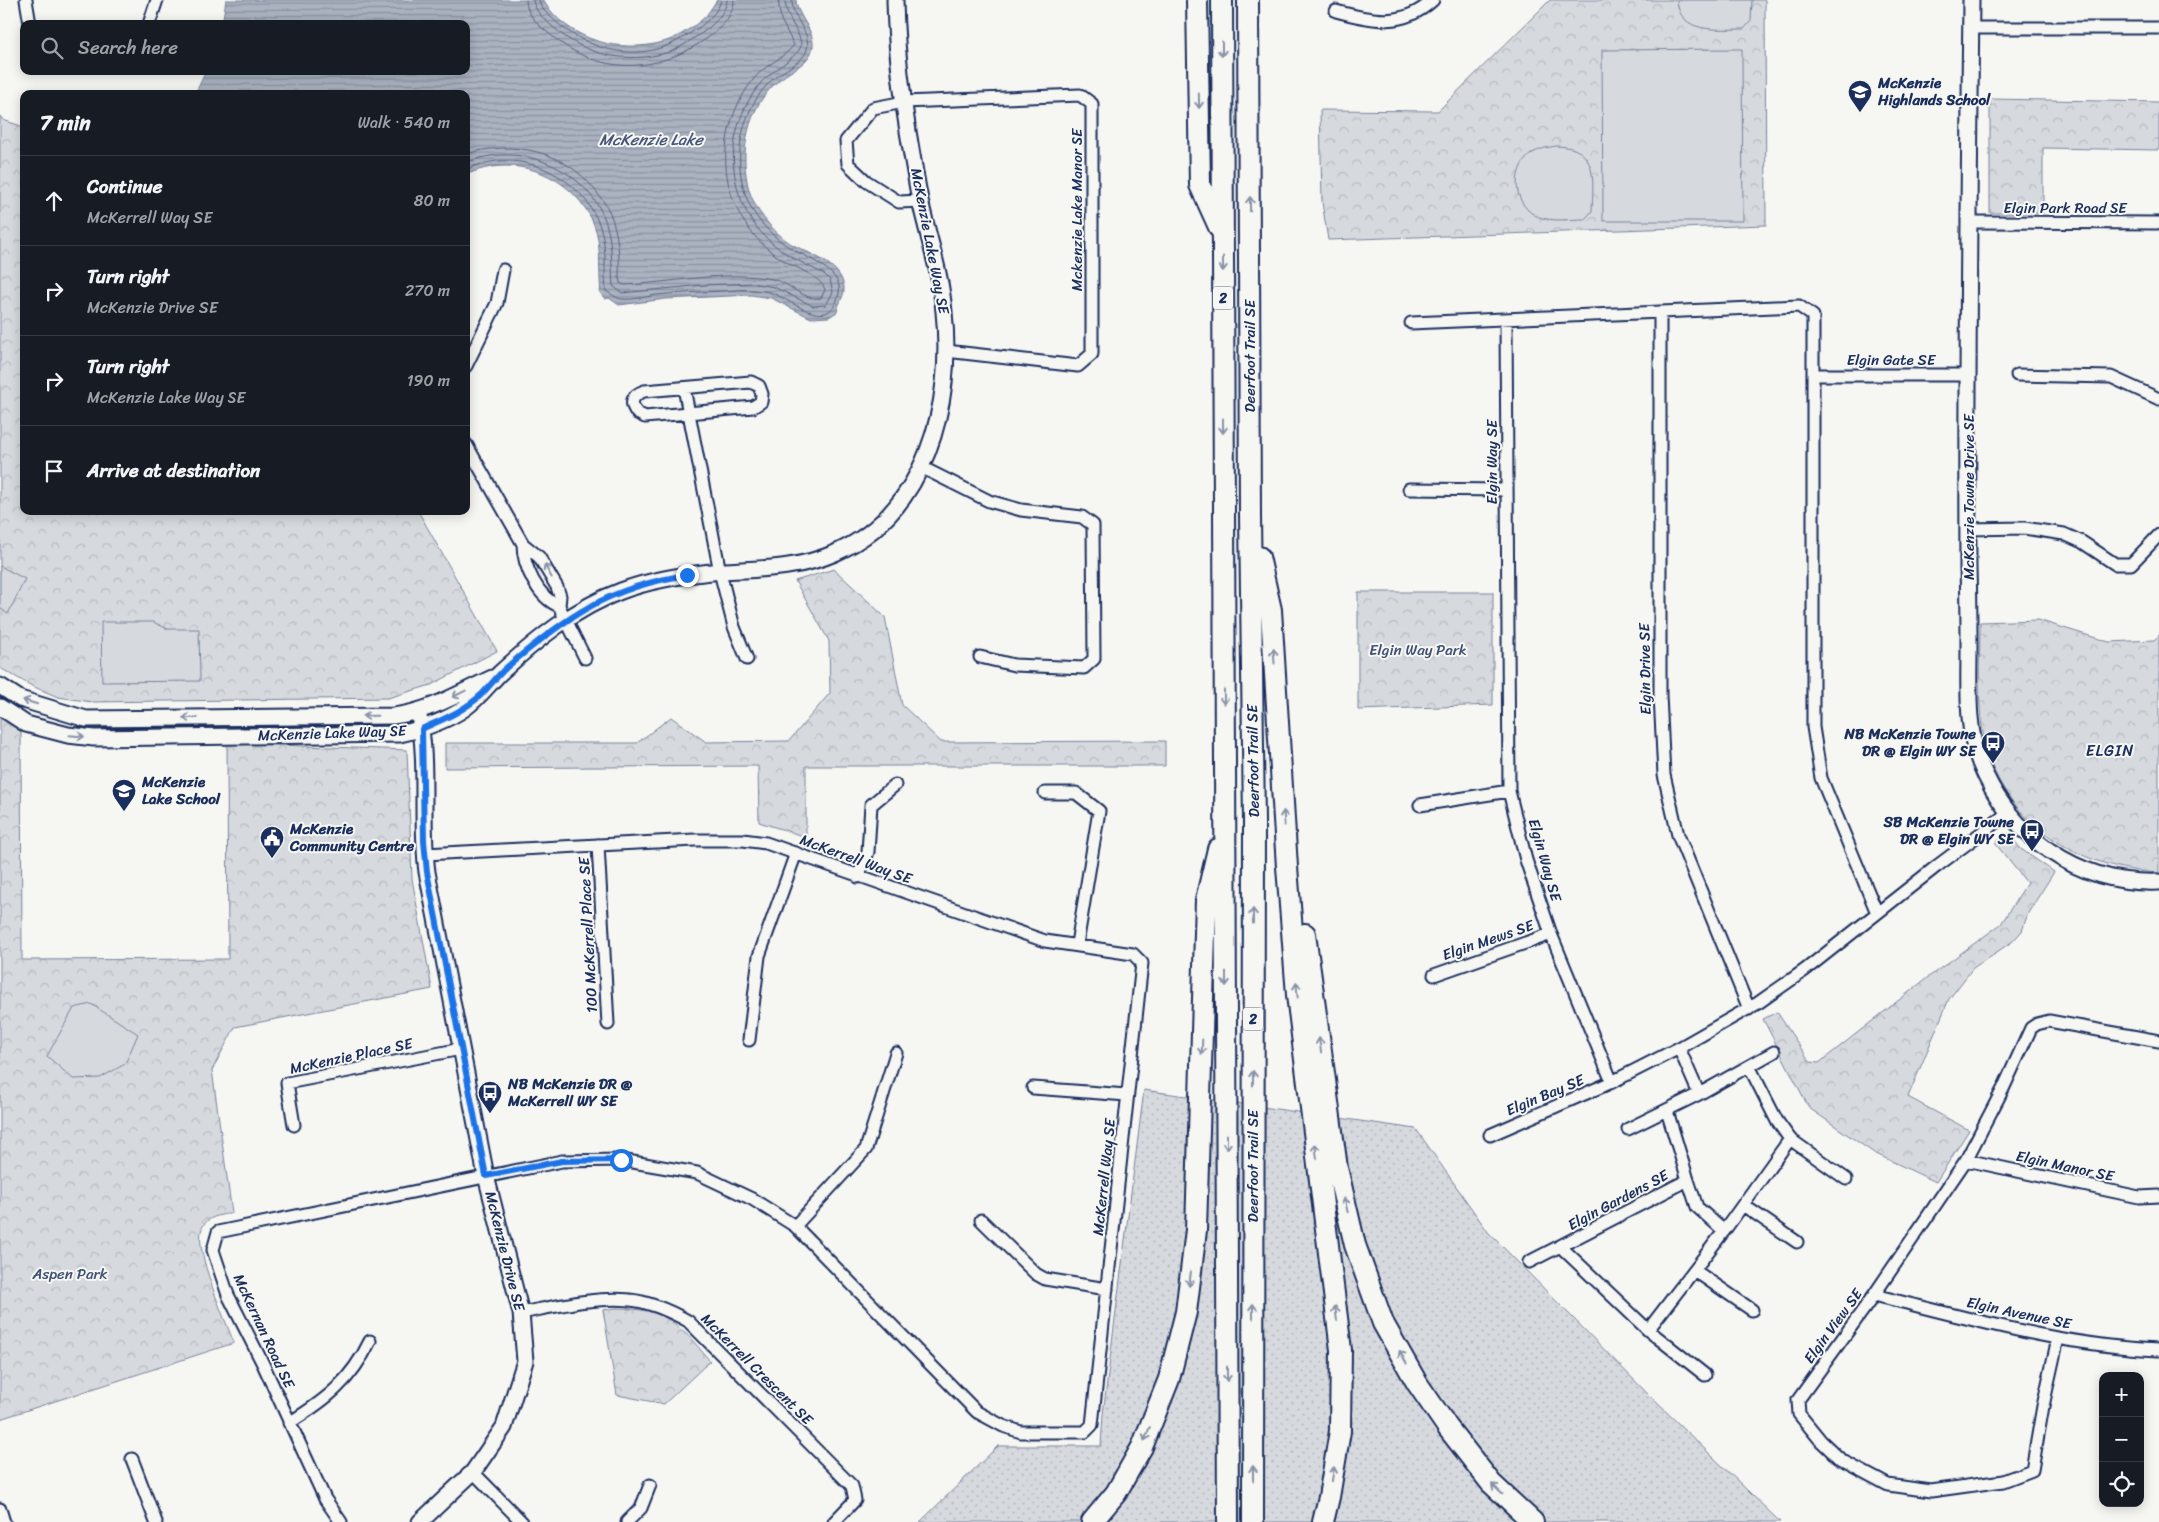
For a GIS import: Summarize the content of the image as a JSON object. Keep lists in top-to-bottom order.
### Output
{
  "streets": {
    "highway": ["2", "Deerfoot Trail SE"],
    "street": [
      "Elgin Park Road SE",
      "Mckenzie Lake Manor SE",
      "McKenzie Lake Way SE",
      "Elgin Gate SE",
      "Elgin Way SE",
      "McKenzie Towne Drive SE",
      "Elgin Drive SE",
      "McKerrell Way SE",
      "100 McKerrell Place SE",
      "Elgin Mews SE",
      "McKenzie Place SE",
      "Elgin Bay SE",
      "Elgin Manor SE",
      "Elgin Gardens SE",
      "McKenzie Drive SE",
      "Elgin Avenue SE",
      "Elgin View SE",
      "McKernan Road SE",
      "McKerrell Crescent SE"
    ]
  },
  "crossings": [
    ["Elgin Park Road SE", "McKenzie Towne Drive SE"],
    ["Mckenzie Lake Manor SE", "McKenzie Lake Way SE"],
    ["McKenzie Lake Way SE", "McKenzie Drive SE"],
    ["Elgin Gate SE", "McKenzie Towne Drive SE"],
    ["Elgin Way SE", "Elgin Mews SE"],
    ["Elgin Way SE", "Elgin Bay SE"],
    ["McKerrell Way SE", "100 McKerrell Place SE"],
    ["McKerrell Way SE", "McKenzie Drive SE"],
    ["McKerrell Way SE", "McKernan Road SE"],
    ["McKenzie Place SE", "McKenzie Drive SE"],
    ["Elgin Manor SE", "Elgin View SE"],
    ["McKenzie Drive SE", "McKernan Road SE"],
    ["McKenzie Drive SE", "McKerrell Crescent SE"],
    ["Elgin Avenue SE", "Elgin View SE"]
  ],
  "districts": ["ELGIN"],
  "water": ["McKenzie Lake"],
  "parks": ["Elgin Way Park", "Aspen Park"],
  "places": {
    "school or university": ["McKenzie Highlands School", "McKenzie Lake School"],
    "bus stop": ["NB McKenzie Towne DR @ Elgin WY SE", "SB McKenzie Towne DR @ Elgin WY SE", "NB McKenzie DR @ McKerrell WY SE"],
    "public building": ["McKenzie Community Centre"]
  },
  "page": {
    "search": "Search here",
    "heading": ["7 min", "Walk · 540 m"],
    "list": [
      ["Continue", "McKerrell Way SE", "80 m"],
      ["Turn right", "McKenzie Drive SE", "270 m"],
      ["Turn right", "McKenzie Lake Way SE", "190 m"],
      "Arrive at destination"
    ],
    "map_buttons": ["+", "−"]
  }
}
